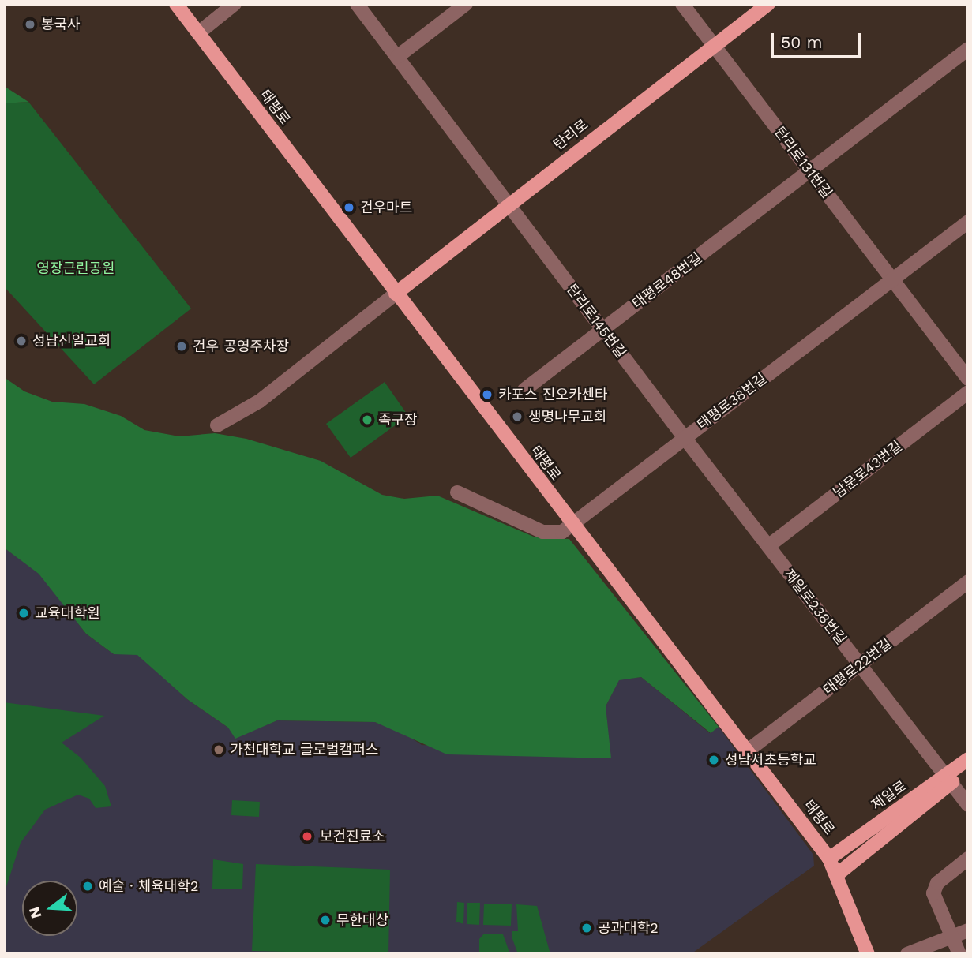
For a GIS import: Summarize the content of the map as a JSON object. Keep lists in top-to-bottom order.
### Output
{
  "streets": {
    "main road": ["태평로", "탄리로", "제일로"],
    "street": [
      "탄리로131번길",
      "태평로48번길",
      "탄리로145번길",
      "태평로38번길",
      "남문로43번길",
      "제일로238번길",
      "태평로22번길"
    ]
  },
  "crossings": [
    ["태평로", "탄리로"],
    ["태평로", "태평로38번길"],
    ["태평로", "태평로22번길"],
    ["태평로", "제일로"],
    ["탄리로", "탄리로131번길"],
    ["탄리로", "탄리로145번길"],
    ["탄리로131번길", "태평로48번길"],
    ["탄리로131번길", "태평로38번길"],
    ["태평로48번길", "탄리로145번길"],
    ["탄리로145번길", "태평로38번길"],
    ["탄리로145번길", "제일로238번길"],
    ["태평로38번길", "제일로238번길"],
    ["남문로43번길", "제일로238번길"],
    ["제일로238번길", "태평로22번길"],
    ["제일로238번길", "제일로"]
  ],
  "parks": ["영장근린공원"],
  "places": [
    "봉국사",
    "건우마트",
    "성남신일교회",
    "건우 공영주차장",
    "카포스 진오카센타",
    "생명나무교회",
    "족구장",
    "교육대학원",
    "가천대학교 글로벌캠퍼스",
    "성남서초등학교",
    "보건진료소",
    "예술ㆍ체육대학2",
    "무한대상",
    "공과대학2"
  ],
  "scale_bar": "50 m",
  "north": "left"
}
